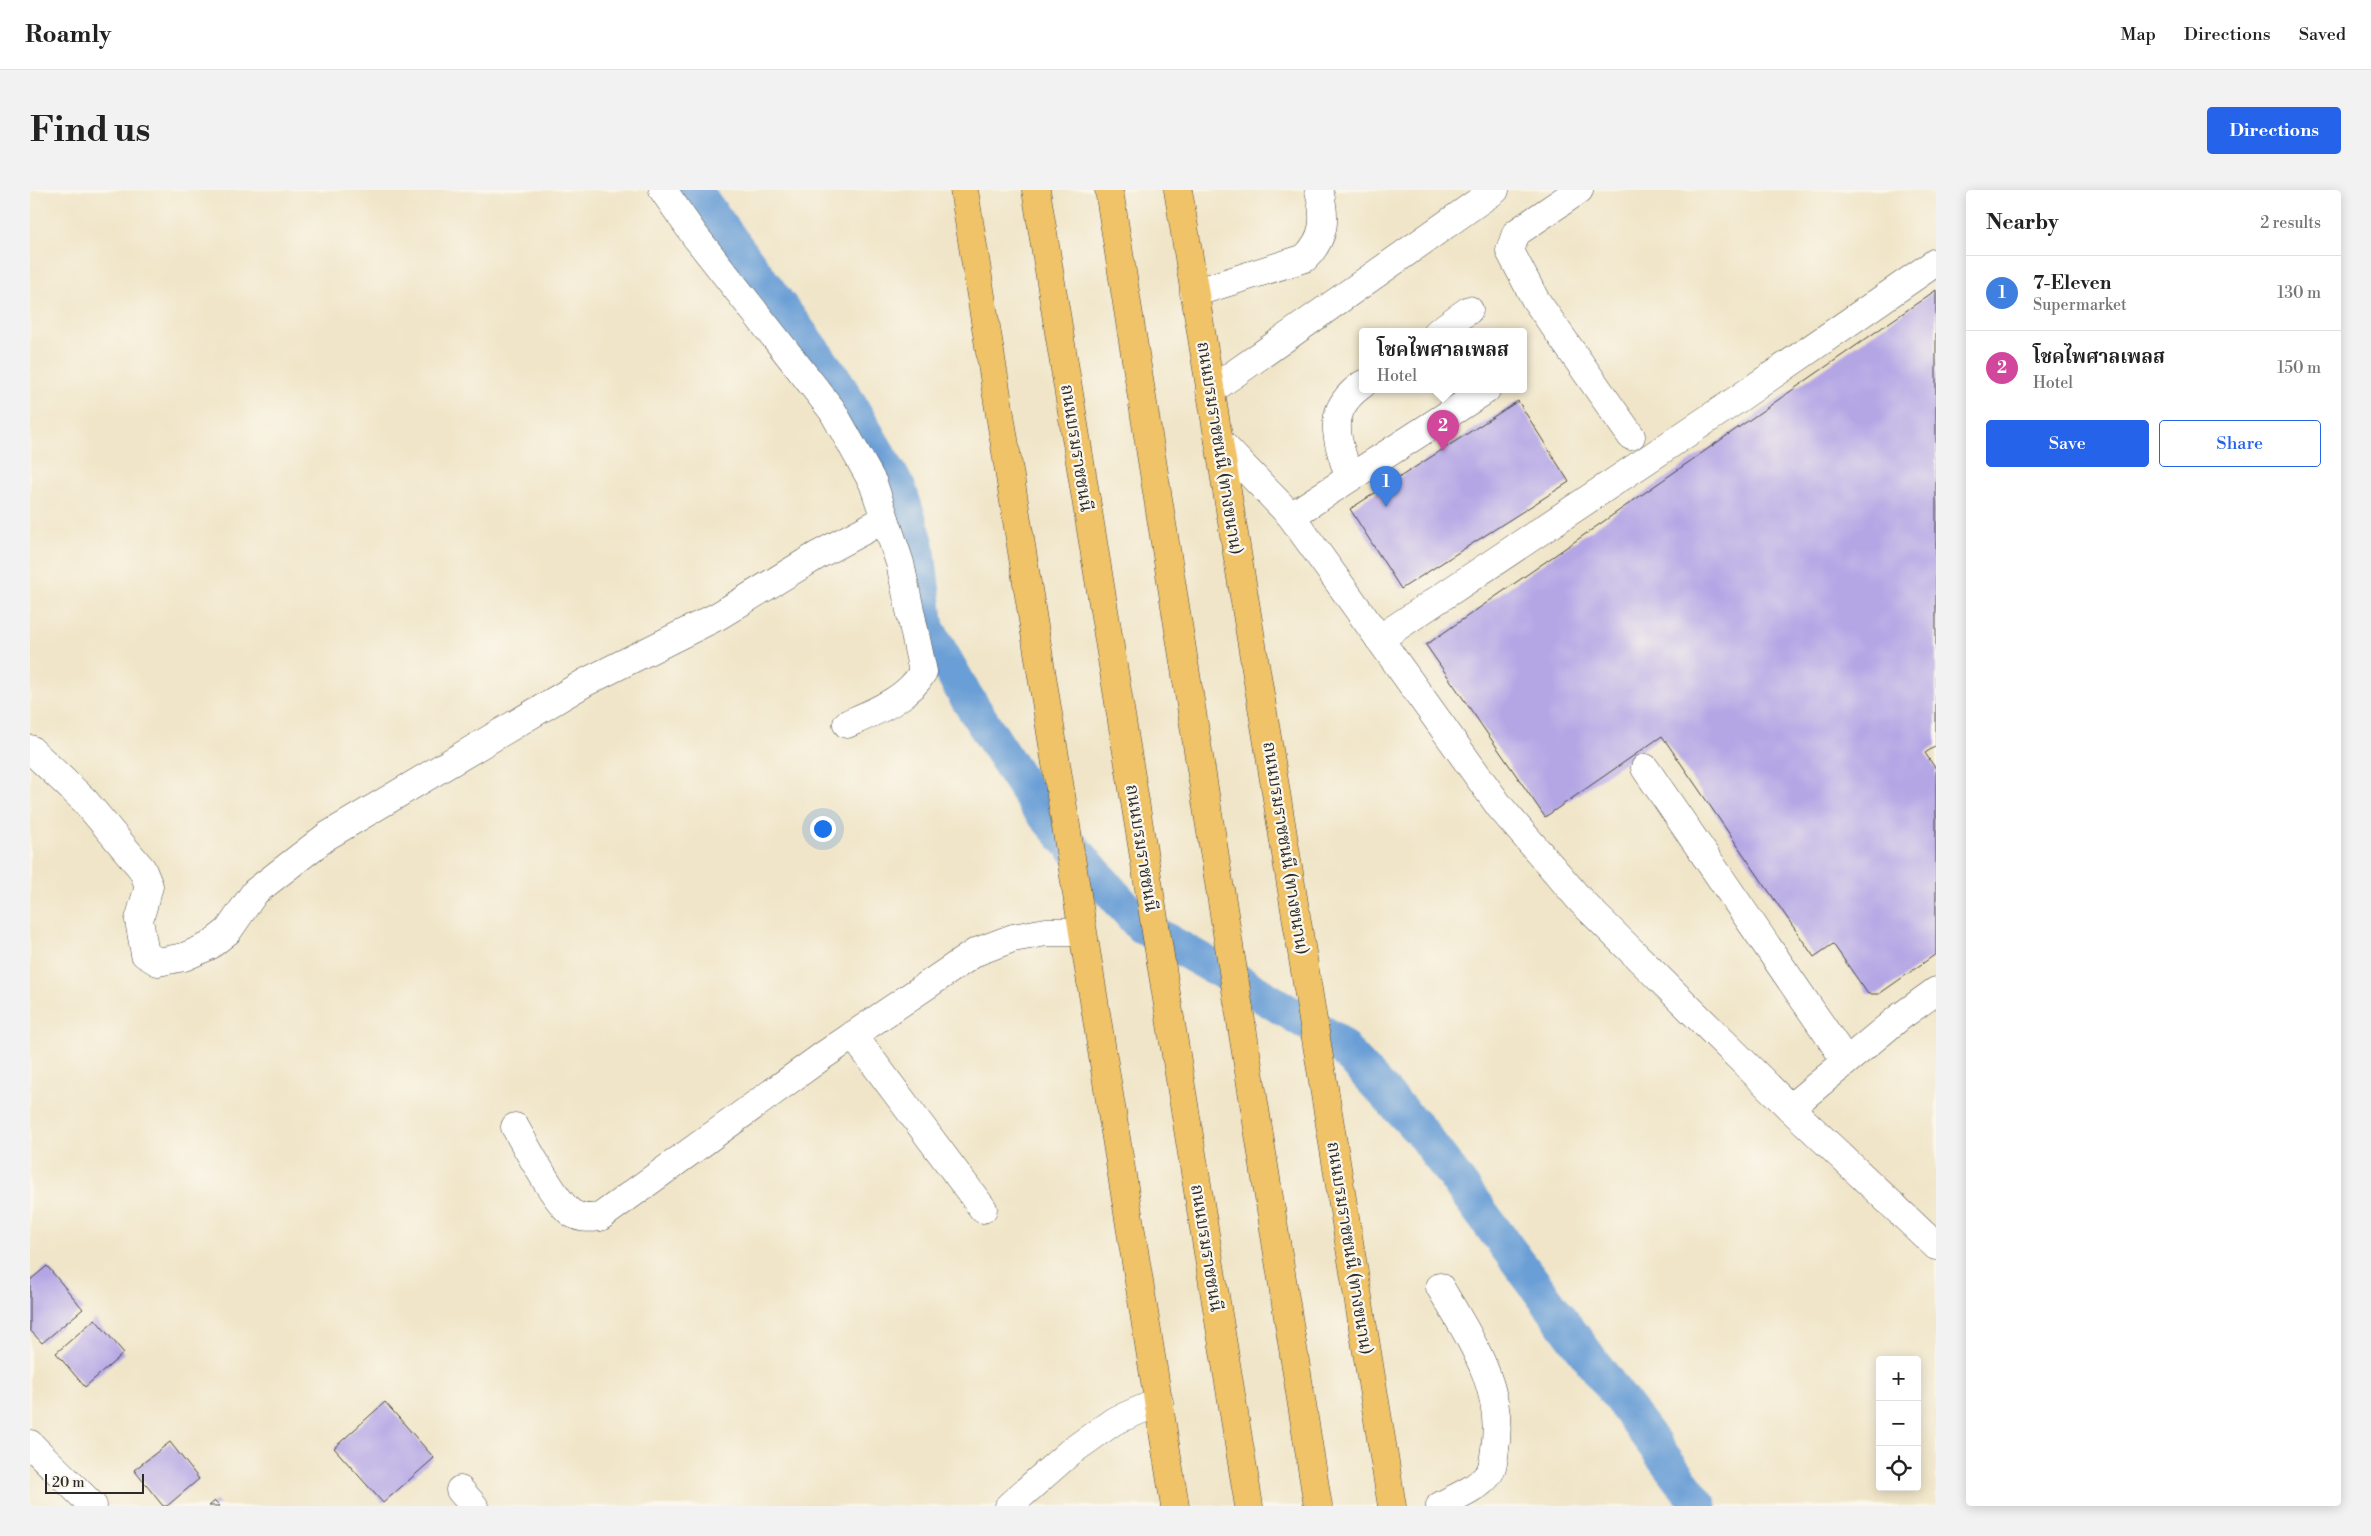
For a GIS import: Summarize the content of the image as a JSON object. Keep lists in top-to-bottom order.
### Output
{
  "streets": {
    "main road": ["ถนนบรมราชชนนี", "ถนนบรมราชชนนี (ทางขนาน)"]
  },
  "scale_bar": "20 m",
  "page": {
    "header": "Roamly",
    "nav": ["Map", "Directions", "Saved"],
    "buttons": [
      "Directions",
      ["Save", "Share"]
    ],
    "title": "Find us",
    "heading": ["Nearby", "2 results"],
    "list": [
      {
        "mark": "1",
        "name": "7-Eleven",
        "note": "Supermarket",
        "value": "130 m"
      },
      {
        "mark": "2",
        "name": "โชคไพศาลเพลส",
        "note": "Hotel",
        "value": "150 m"
      }
    ],
    "popup": ["โชคไพศาลเพลส", "Hotel"],
    "pins": ["2", "1"],
    "map_buttons": ["+", "−"],
    "scale": "20 m"
  }
}
